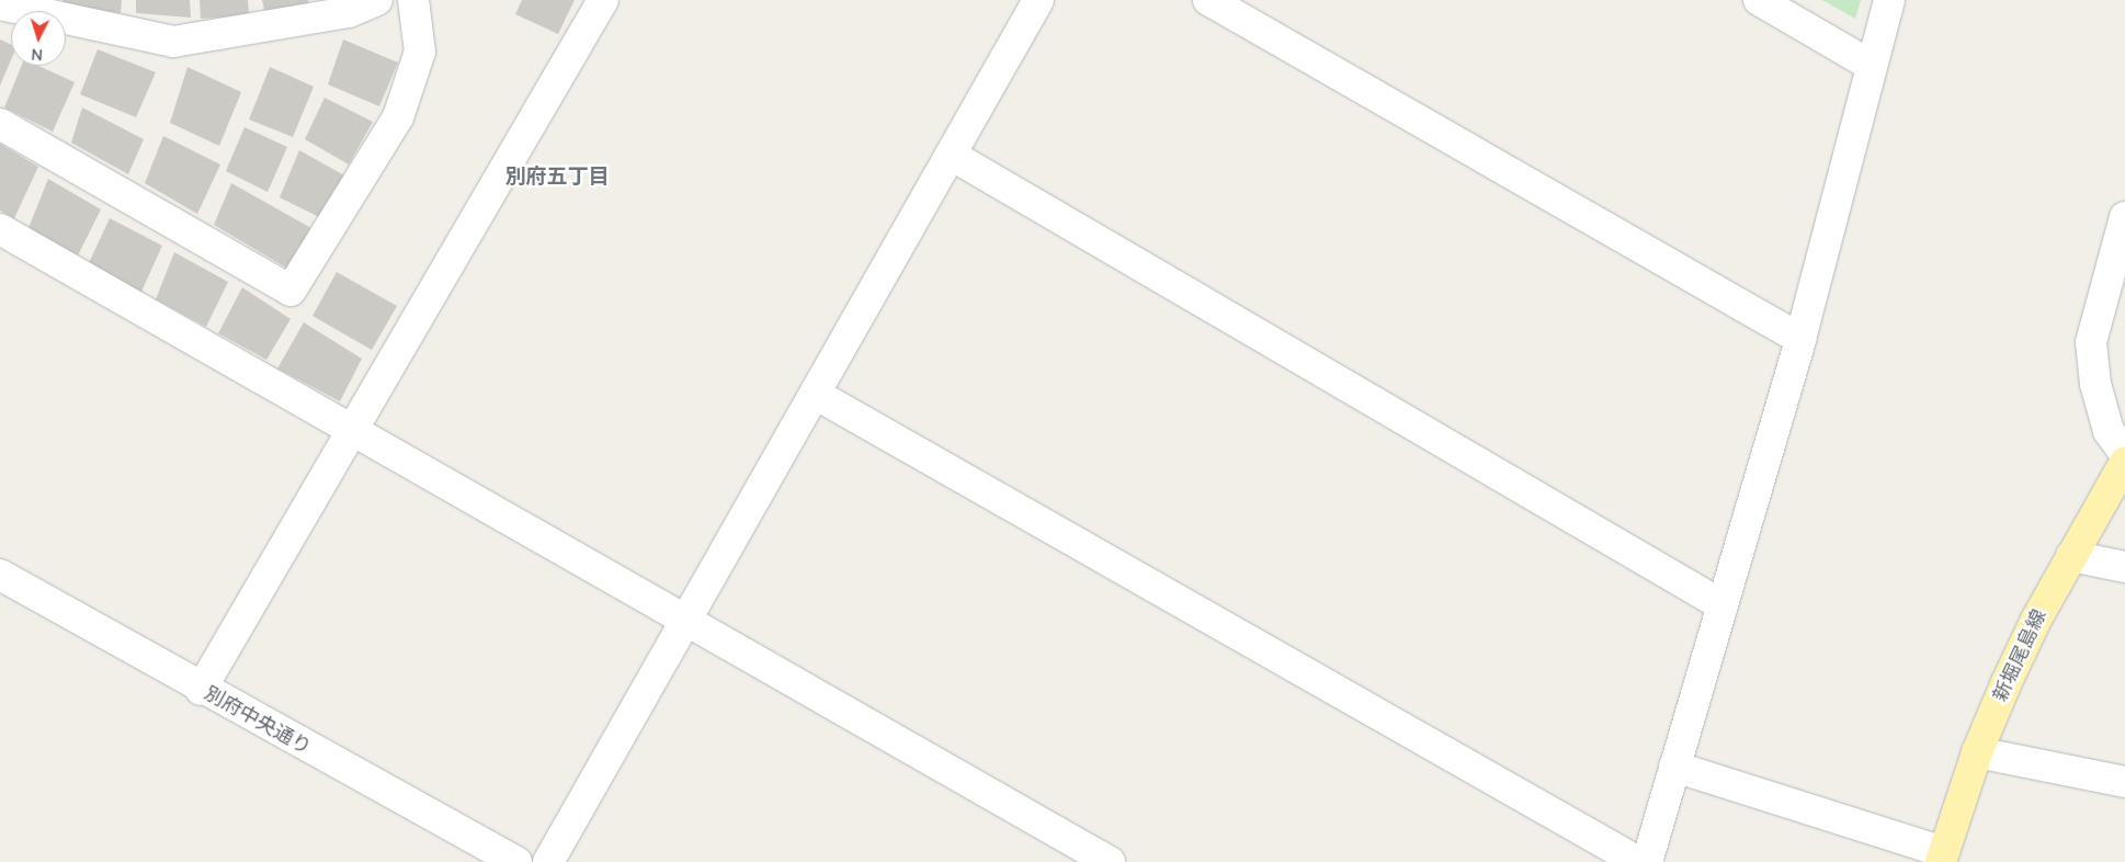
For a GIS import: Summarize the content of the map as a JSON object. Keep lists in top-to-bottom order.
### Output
{
  "streets": {
    "main road": ["新堀尾島線"],
    "street": ["別府中央通り"]
  },
  "districts": ["別府五丁目"],
  "north": "bottom"
}
